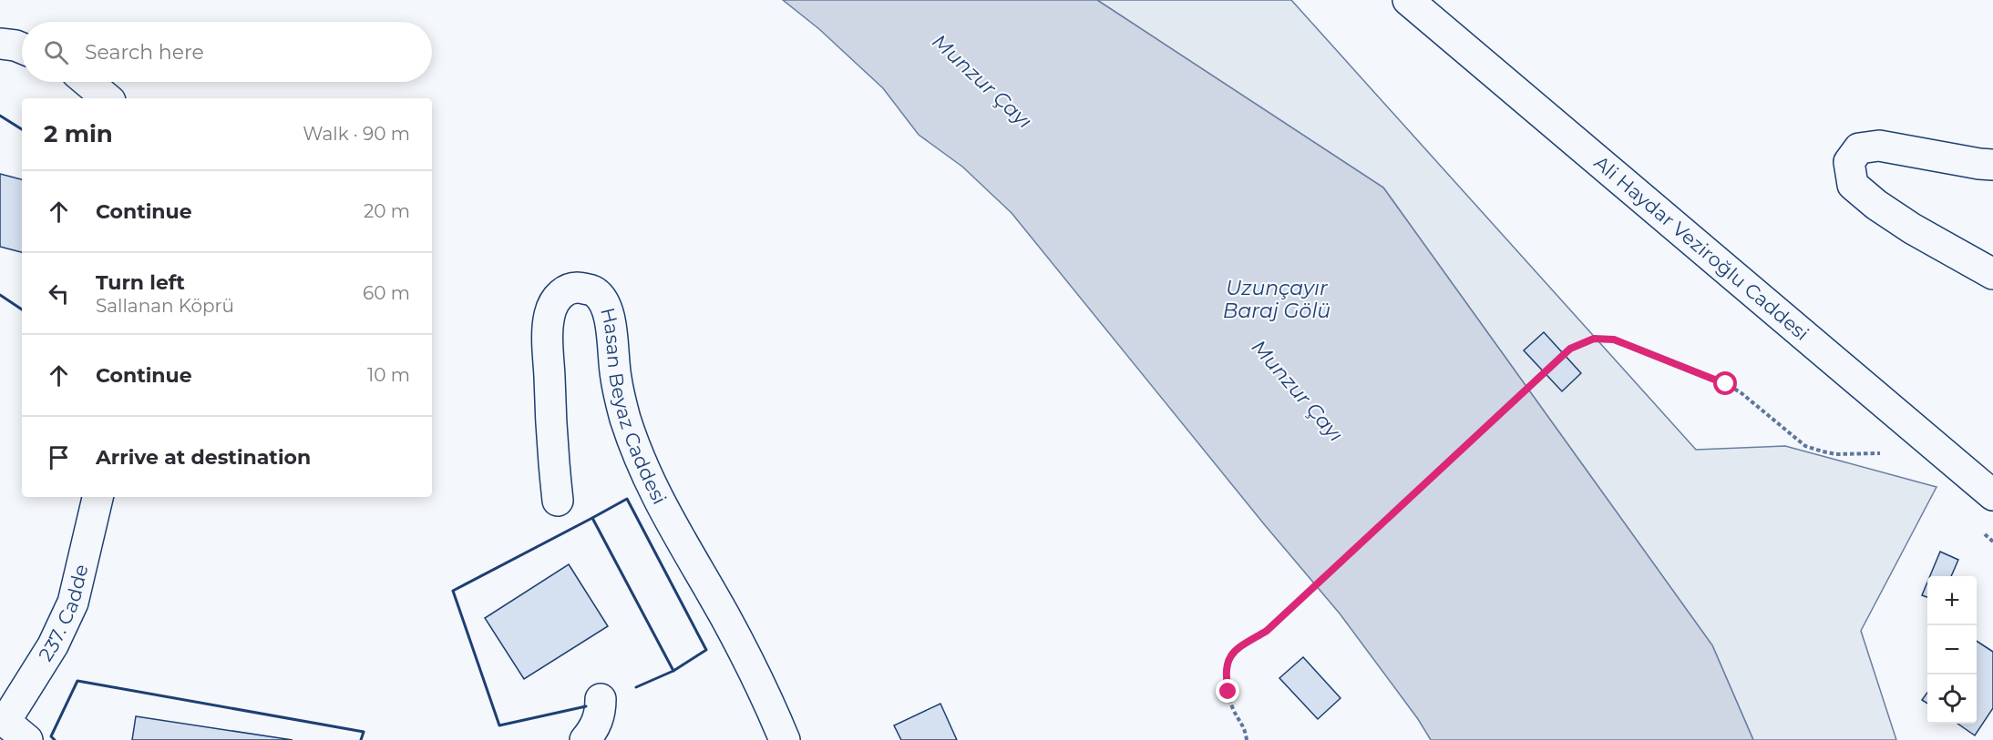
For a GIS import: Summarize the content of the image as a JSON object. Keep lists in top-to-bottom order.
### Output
{
  "streets": {
    "street": ["Ali Haydar Veziroğlu Caddesi", "Hasan Beyaz Caddesi", "237. Cadde"]
  },
  "water": ["Munzur Çayı", "Uzunçayır Baraj Gölü"],
  "page": {
    "search": "Search here",
    "heading": ["2 min", "Walk · 90 m"],
    "list": [
      ["Continue", "20 m"],
      ["Turn left", "Sallanan Köprü", "60 m"],
      ["Continue", "10 m"],
      "Arrive at destination"
    ],
    "map_buttons": ["+", "−"]
  }
}
